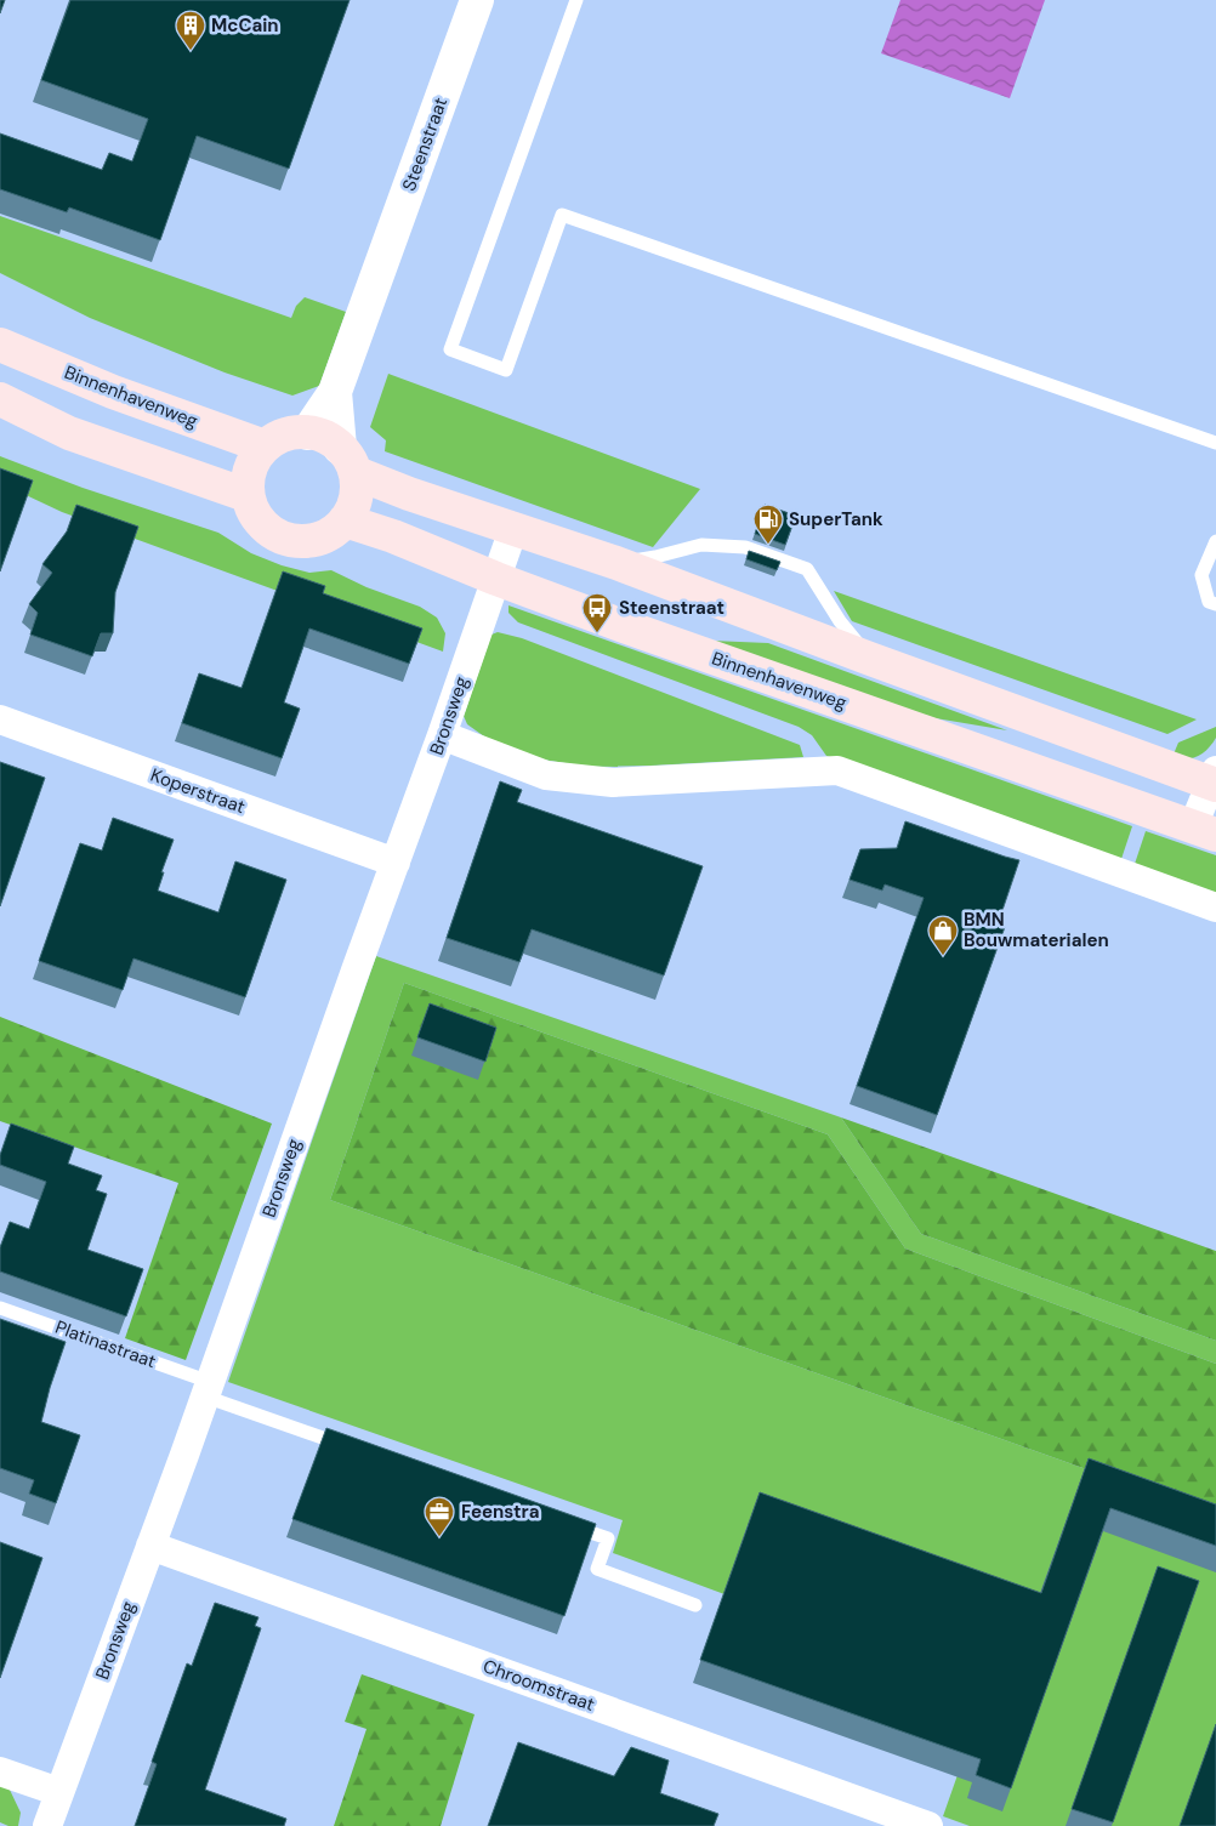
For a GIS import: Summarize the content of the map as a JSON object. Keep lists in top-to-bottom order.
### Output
{
  "streets": {
    "main road": ["Binnenhavenweg"],
    "street": [
      "Steenstraat",
      "Bronsweg",
      "Koperstraat",
      "Chroomstraat"
    ],
    "lane": ["Platinastraat"]
  },
  "crossings": [
    ["Steenstraat", "Binnenhavenweg"],
    ["Binnenhavenweg", "Bronsweg"],
    ["Bronsweg", "Koperstraat"],
    ["Bronsweg", "Platinastraat"],
    ["Bronsweg", "Chroomstraat"]
  ],
  "places": {
    "building": ["McCain"],
    "fuel station": ["SuperTank"],
    "bus stop": ["Steenstraat"],
    "shop": ["BMN Bouwmaterialen"],
    "office": ["Feenstra"]
  }
}
